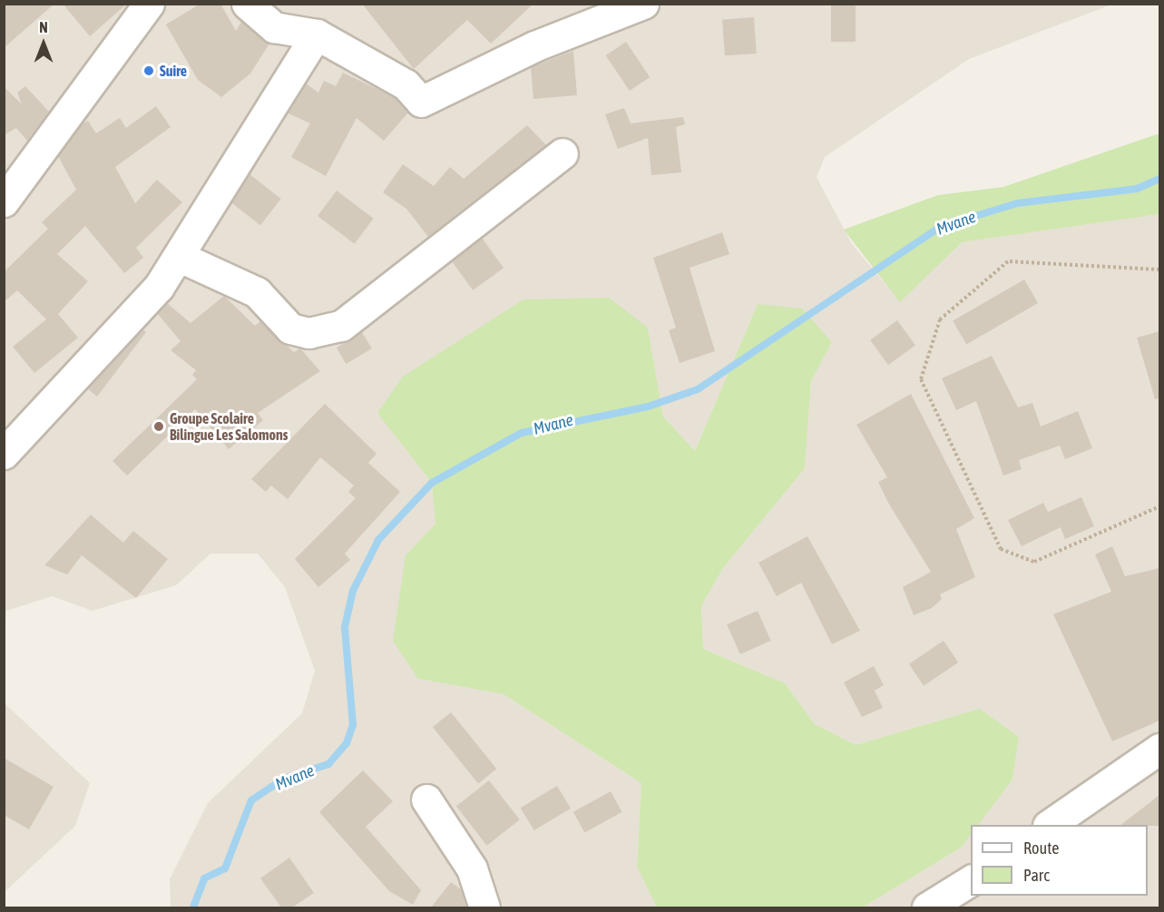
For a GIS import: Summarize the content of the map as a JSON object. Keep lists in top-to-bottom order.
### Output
{
  "water": ["Mvane"],
  "places": ["Suire", "Groupe Scolaire Bilingue Les Salomons"],
  "legend": ["Route", "Parc"],
  "north": "top"
}
